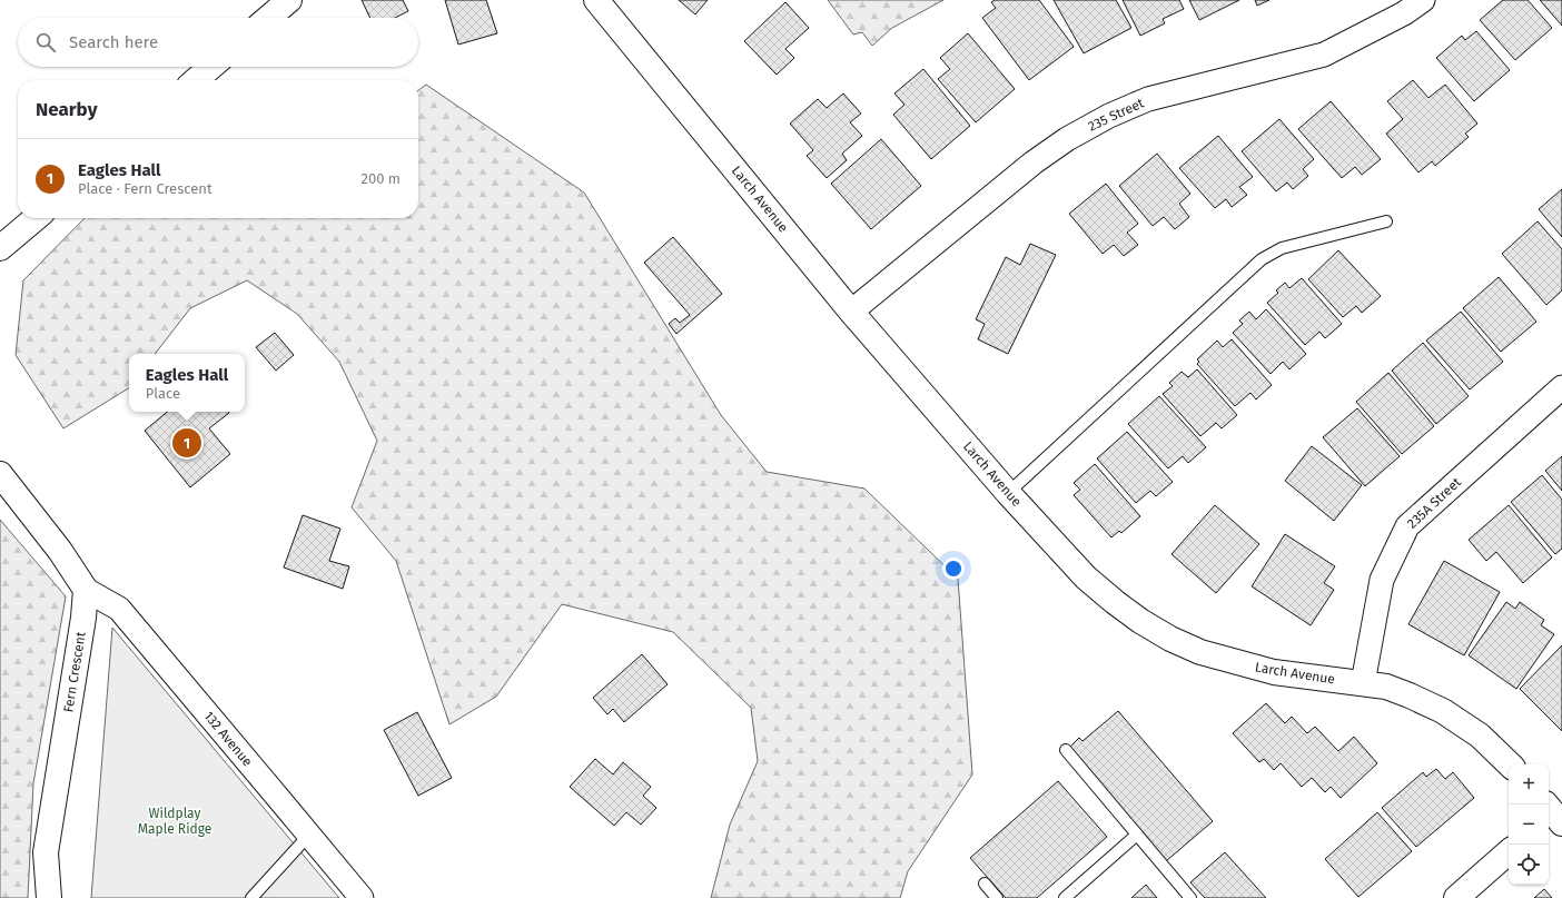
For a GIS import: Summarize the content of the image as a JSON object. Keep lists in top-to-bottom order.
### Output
{
  "streets": {
    "street": [
      "235 Street",
      "Larch Avenue",
      "235A Street",
      "Fern Crescent",
      "132 Avenue"
    ]
  },
  "crossings": [
    ["235 Street", "Larch Avenue"],
    ["Larch Avenue", "235A Street"],
    ["Fern Crescent", "132 Avenue"]
  ],
  "parks": ["Wildplay Maple Ridge"],
  "page": {
    "search": "Search here",
    "heading": "Nearby",
    "list": [
      {
        "mark": "1",
        "name": "Eagles Hall",
        "note": "Place · Fern Crescent",
        "value": "200 m"
      }
    ],
    "popup": ["Eagles Hall", "Place"],
    "pins": "1",
    "map_buttons": ["+", "−"]
  }
}
